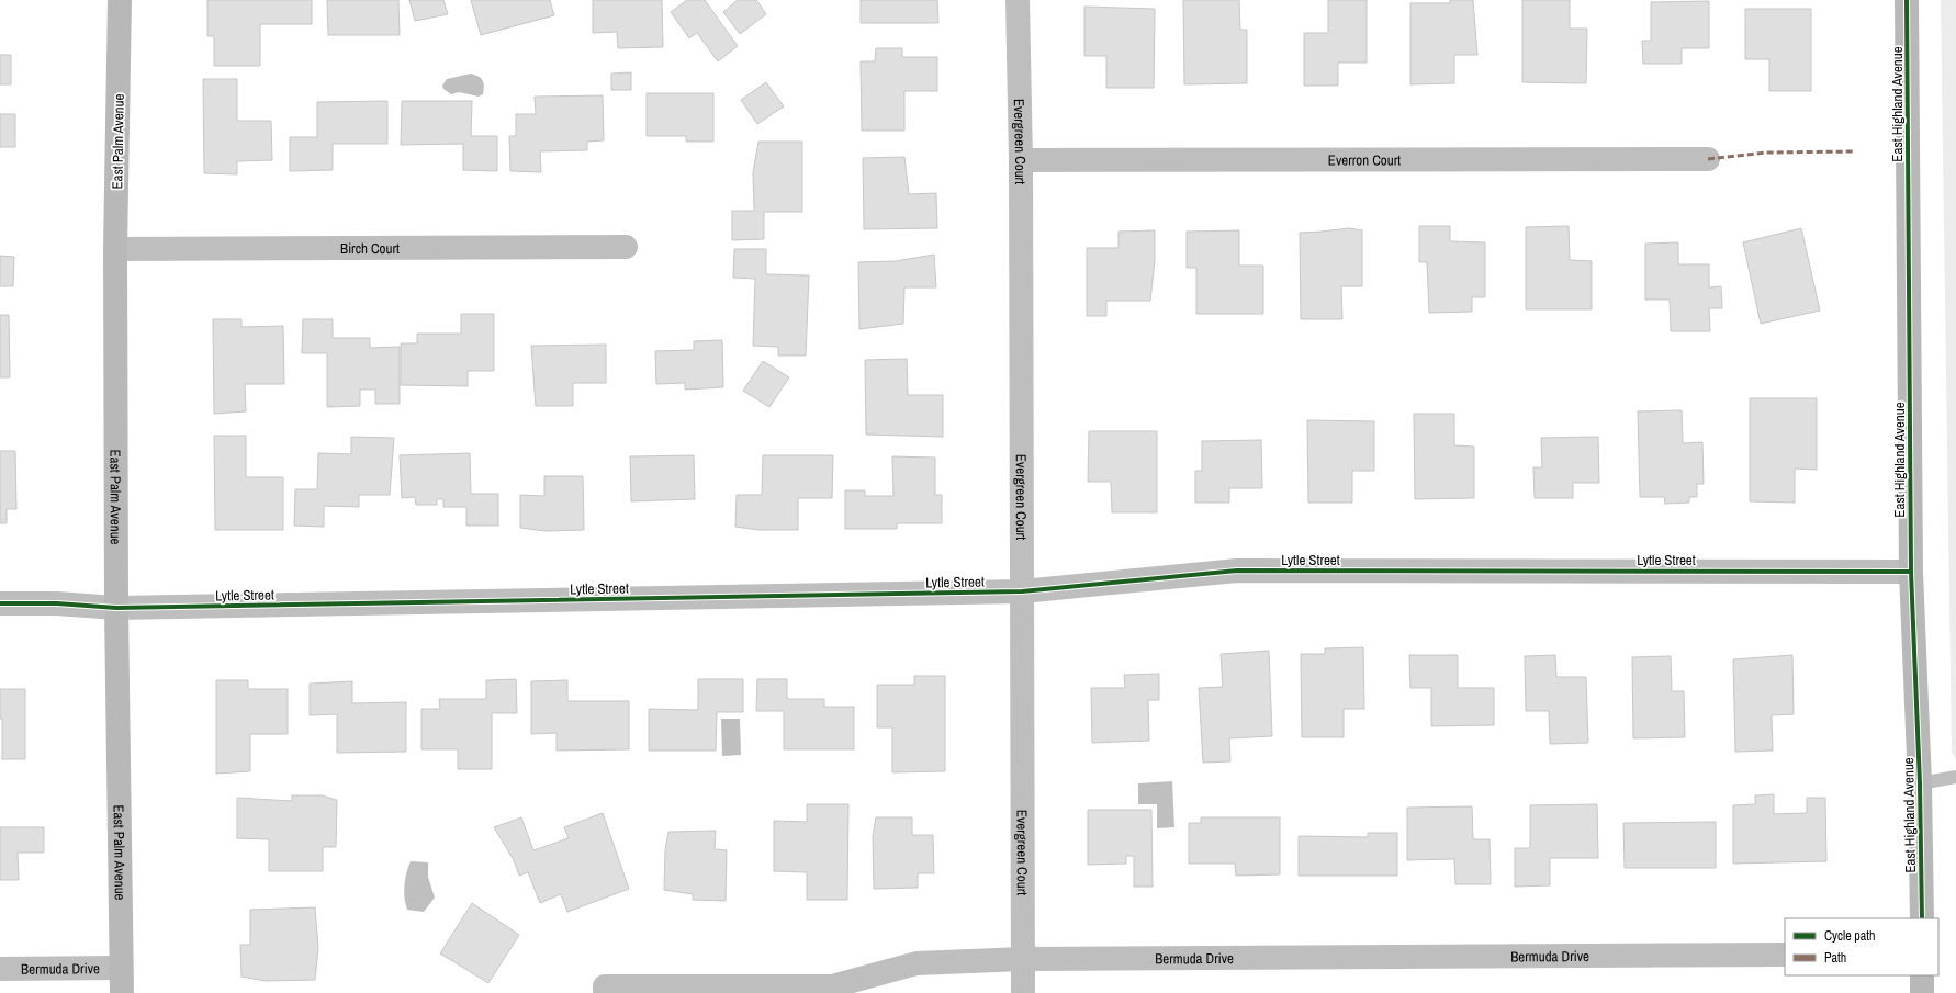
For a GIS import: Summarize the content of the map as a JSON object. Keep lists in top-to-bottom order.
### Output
{
  "streets": {
    "street": [
      "East Highland Avenue",
      "Evergreen Court",
      "East Palm Avenue",
      "Everron Court",
      "Birch Court",
      "Lytle Street",
      "Bermuda Drive"
    ]
  },
  "crossings": [
    ["East Highland Avenue", "Lytle Street"],
    ["Evergreen Court", "Everron Court"],
    ["Evergreen Court", "Lytle Street"],
    ["Evergreen Court", "Bermuda Drive"],
    ["East Palm Avenue", "Birch Court"],
    ["East Palm Avenue", "Lytle Street"],
    ["East Palm Avenue", "Bermuda Drive"]
  ],
  "legend": ["Cycle path", "Path"]
}
